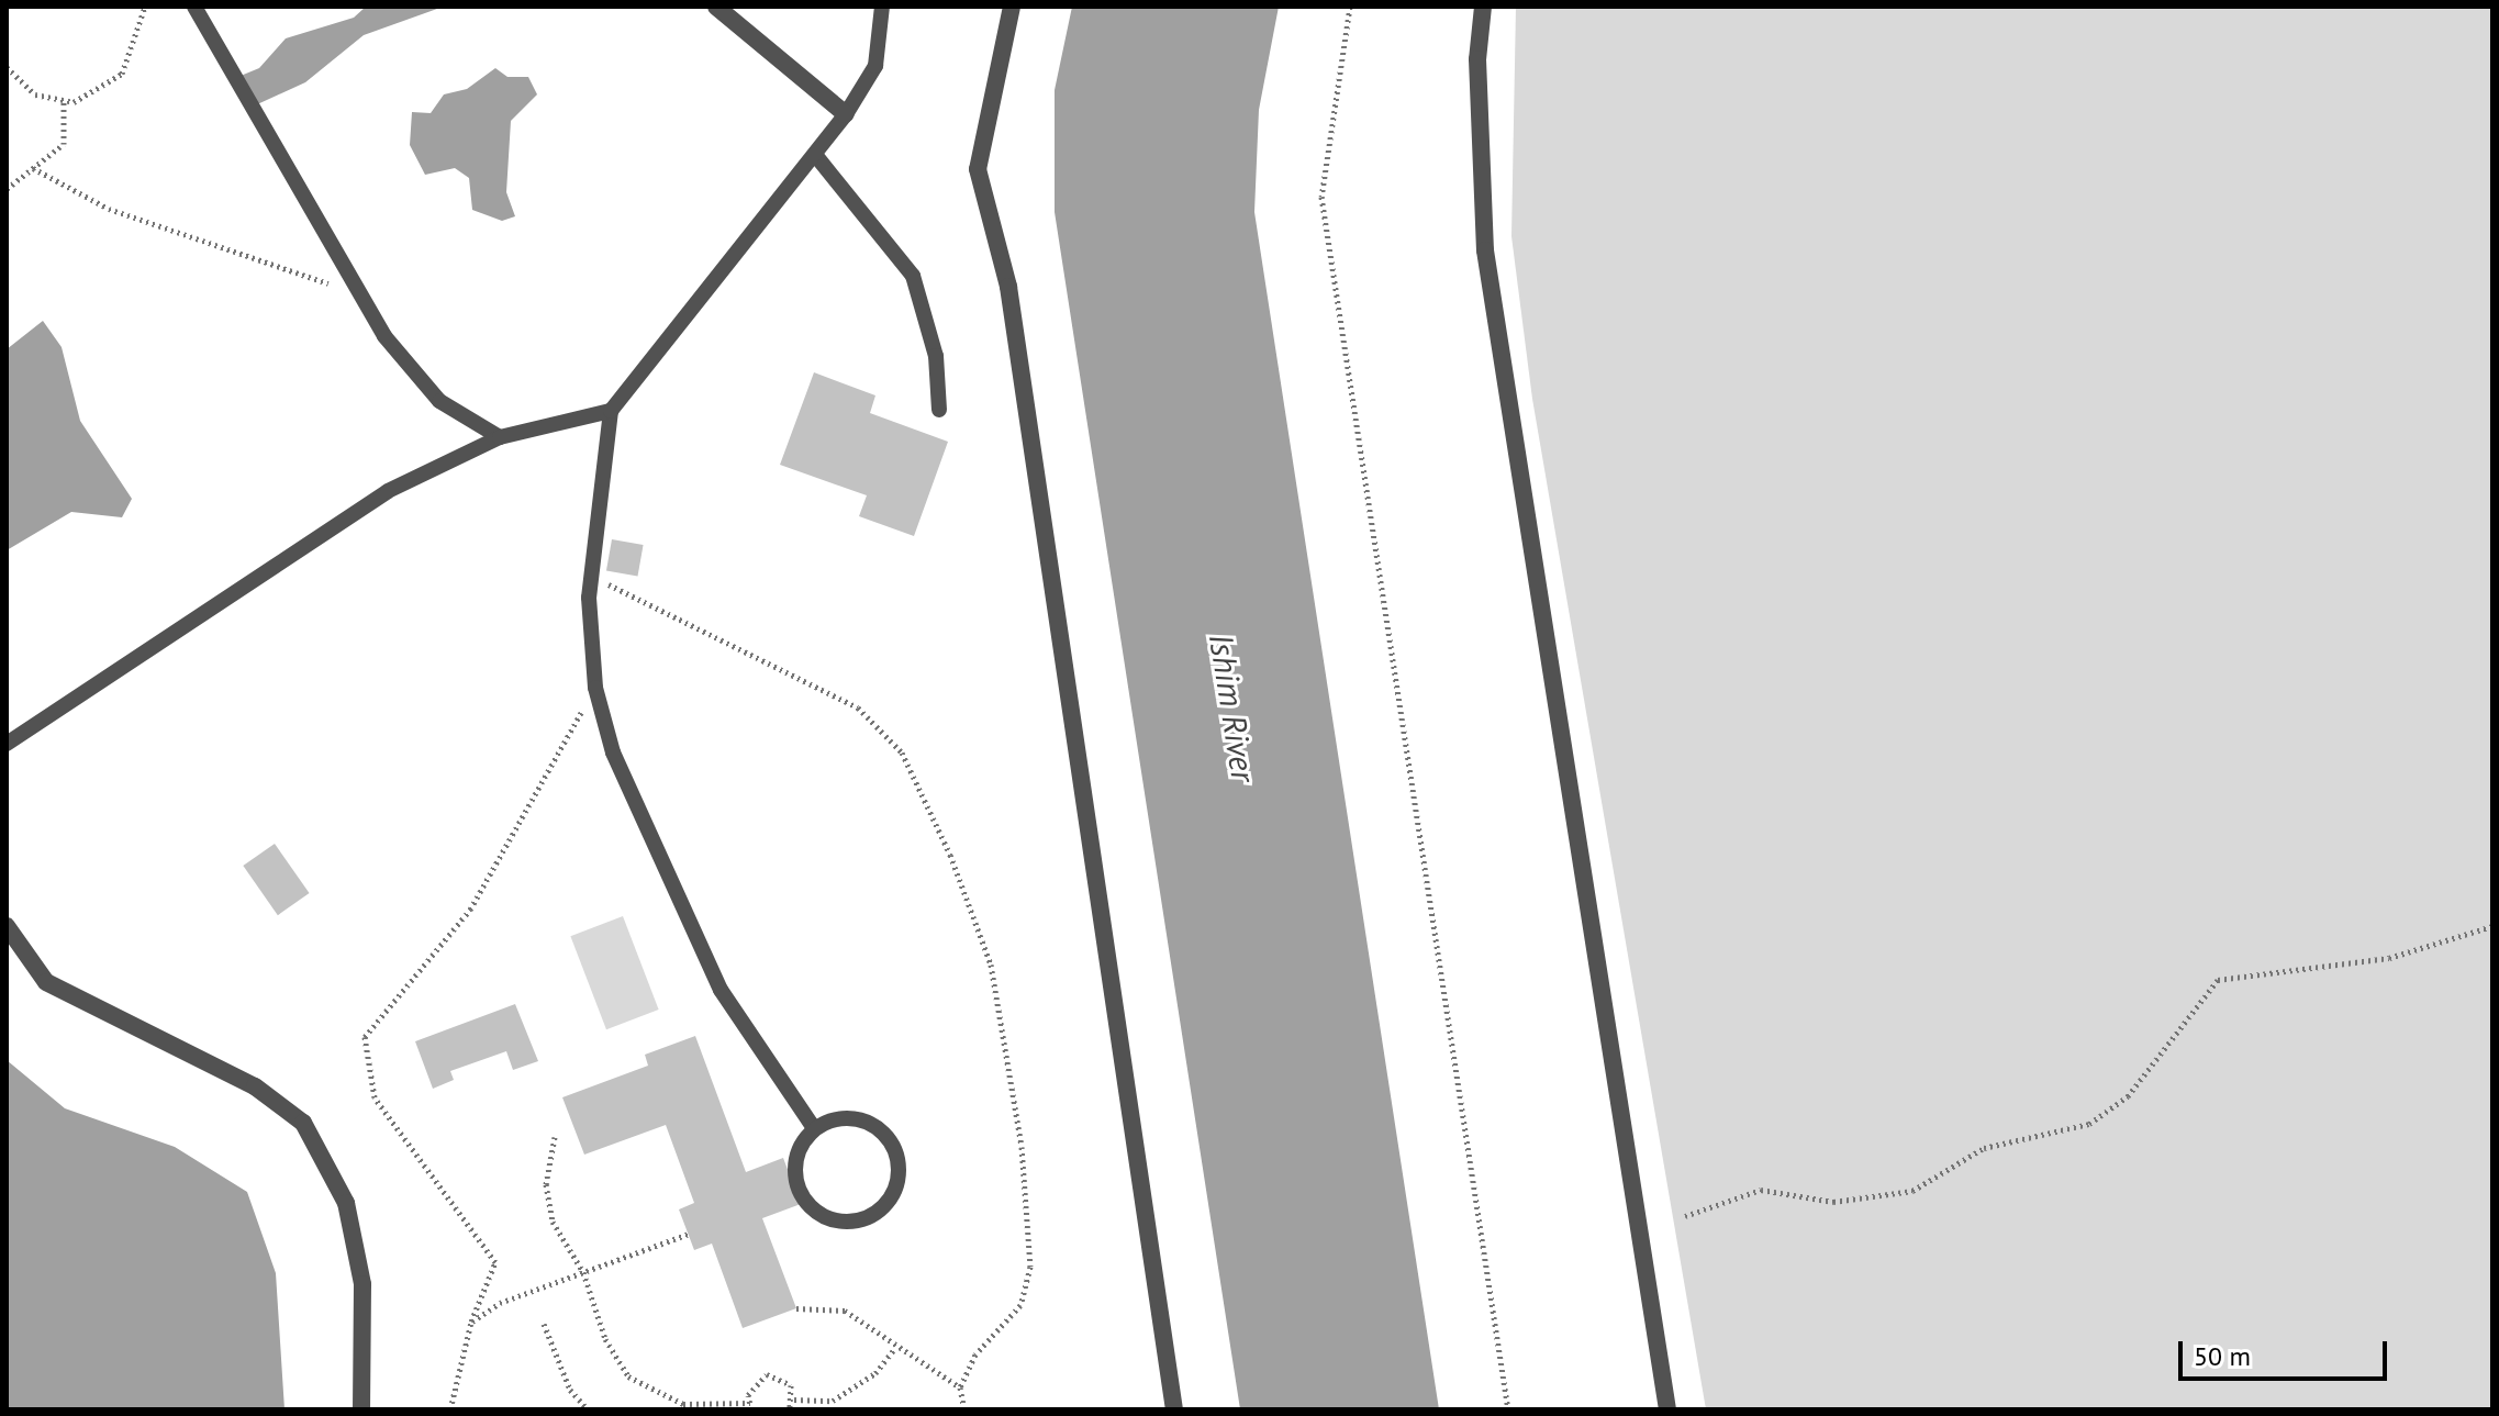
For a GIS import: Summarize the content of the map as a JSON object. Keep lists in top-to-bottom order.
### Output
{
  "water": ["Ishim River"],
  "scale_bar": "50 m"
}
